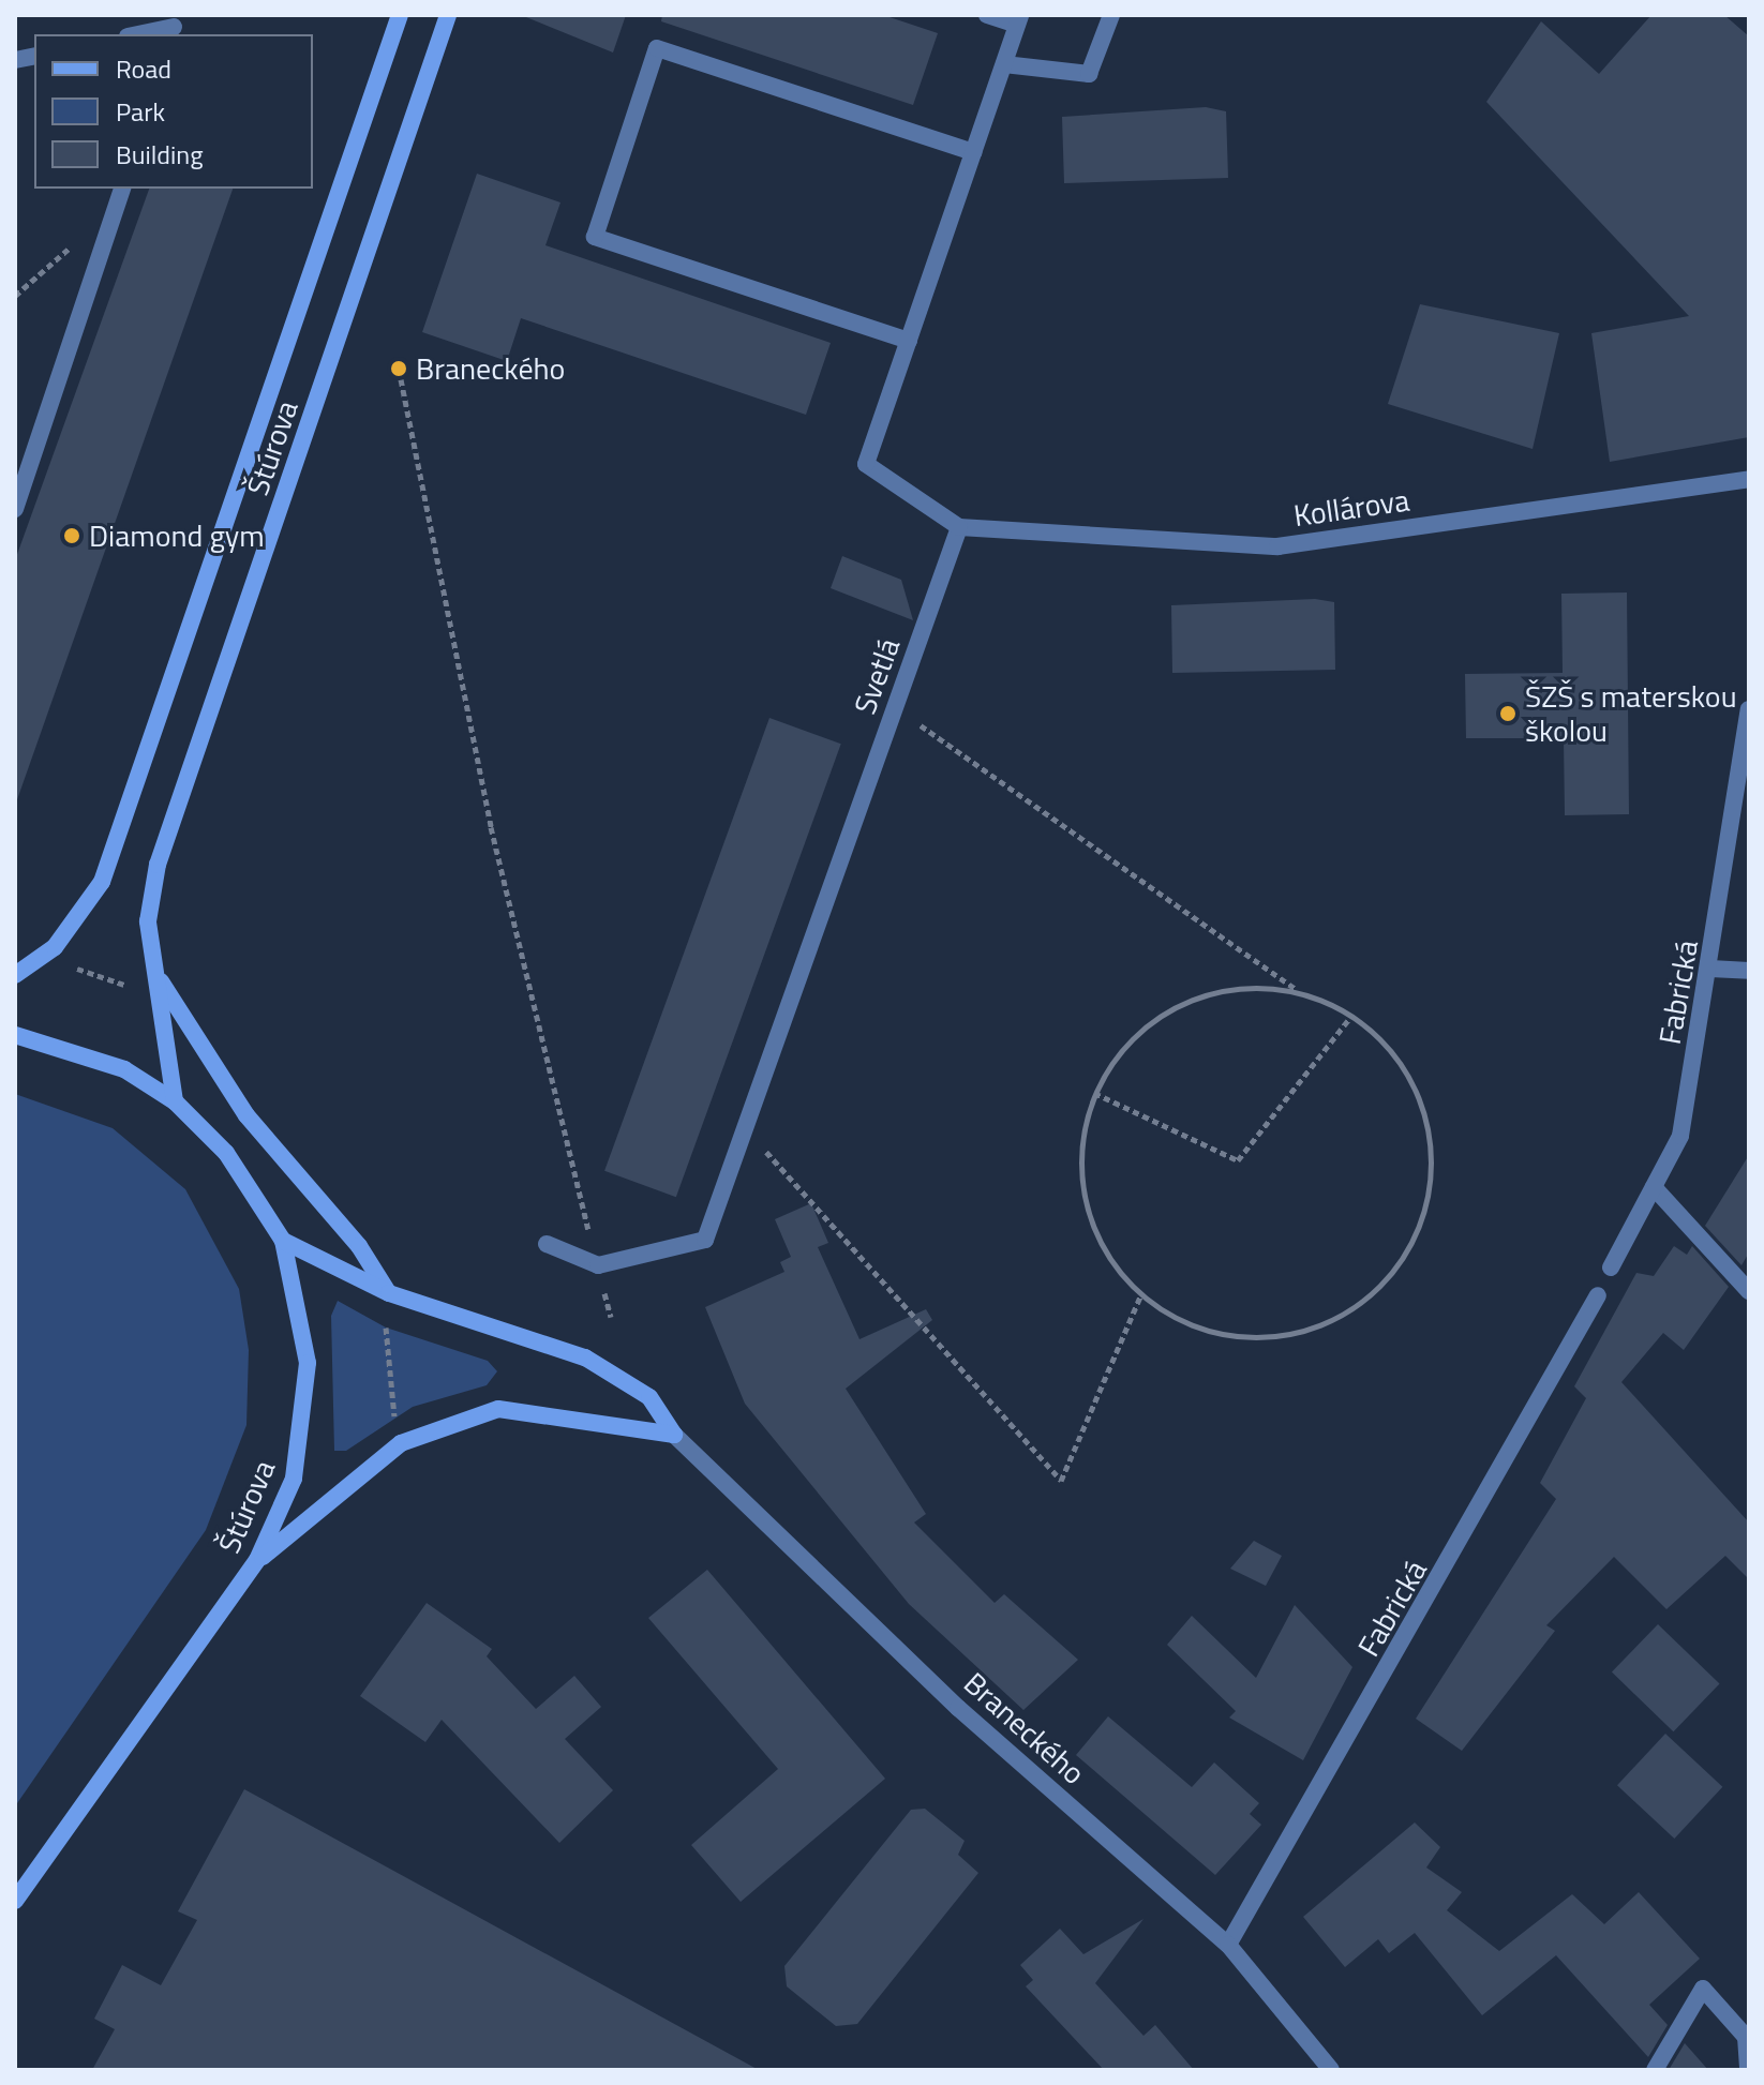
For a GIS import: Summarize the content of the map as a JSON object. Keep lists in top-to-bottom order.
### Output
{
  "streets": {
    "main road": ["Štúrova"],
    "street": [
      "Kollárova",
      "Svetlá",
      "Fabrická",
      "Braneckého"
    ]
  },
  "crossings": [
    ["Kollárova", "Svetlá"],
    ["Fabrická", "Braneckého"]
  ],
  "places": ["Braneckého", "Diamond gym", "ŠZŠ s materskou školou"],
  "legend": ["Road", "Park", "Building"]
}
